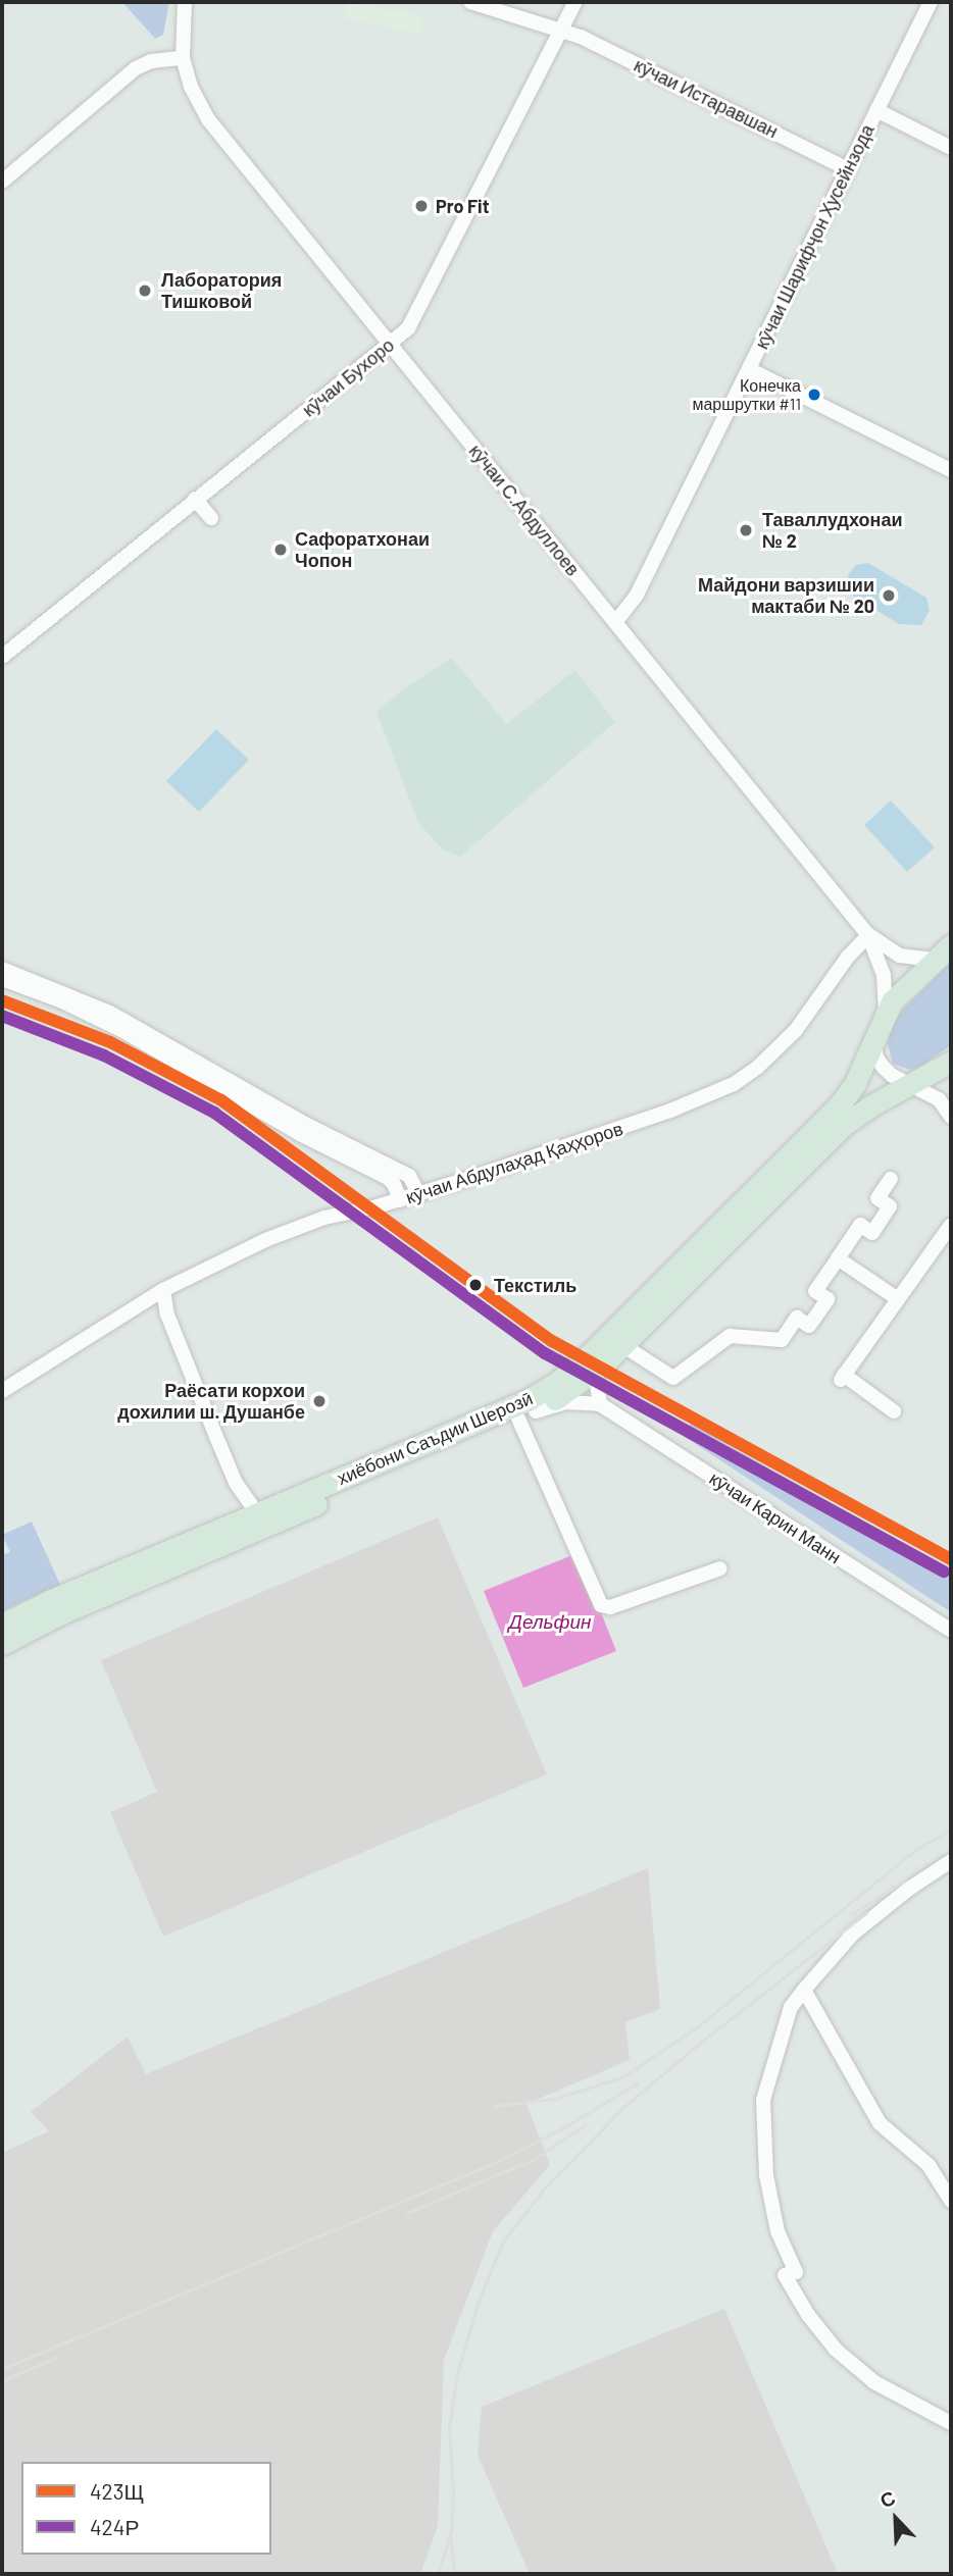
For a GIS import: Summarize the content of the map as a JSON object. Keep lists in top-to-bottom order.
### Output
{
  "streets": {
    "highway": ["хиёбони Саъдии Шерозӣ"],
    "street": [
      "кӯчаи Истаравшан",
      "кӯчаи Шарифҷон Ҳусейнзода",
      "кӯчаи Бухоро",
      "кӯчаи С.Абдуллоев",
      "кӯчаи Абдулаҳад Қаҳҳоров",
      "кӯчаи Карин Манн"
    ]
  },
  "crossings": [
    ["кӯчаи Истаравшан", "кӯчаи Шарифҷон Ҳусейнзода"],
    ["кӯчаи Истаравшан", "кӯчаи Бухоро"],
    ["кӯчаи Шарифҷон Ҳусейнзода", "кӯчаи С.Абдуллоев"],
    ["кӯчаи Бухоро", "кӯчаи С.Абдуллоев"],
    ["кӯчаи С.Абдуллоев", "кӯчаи Абдулаҳад Қаҳҳоров"],
    ["кӯчаи С.Абдуллоев", "хиёбони Саъдии Шерозӣ"]
  ],
  "water": ["Дельфин"],
  "places": [
    "Pro Fit",
    "Лаборатория Тишковой",
    "Конечка маршрутки #11",
    "Таваллудхонаи № 2",
    "Сафоратхонаи Чопон",
    "Майдони варзишии мактаби № 20",
    "Текстиль",
    "Раёсати корхои дохилии ш. Душанбе"
  ],
  "lines": ["transit line 423Щ", "transit line 424Р"],
  "legend": ["423Щ", "424Р"],
  "north": "top left"
}
